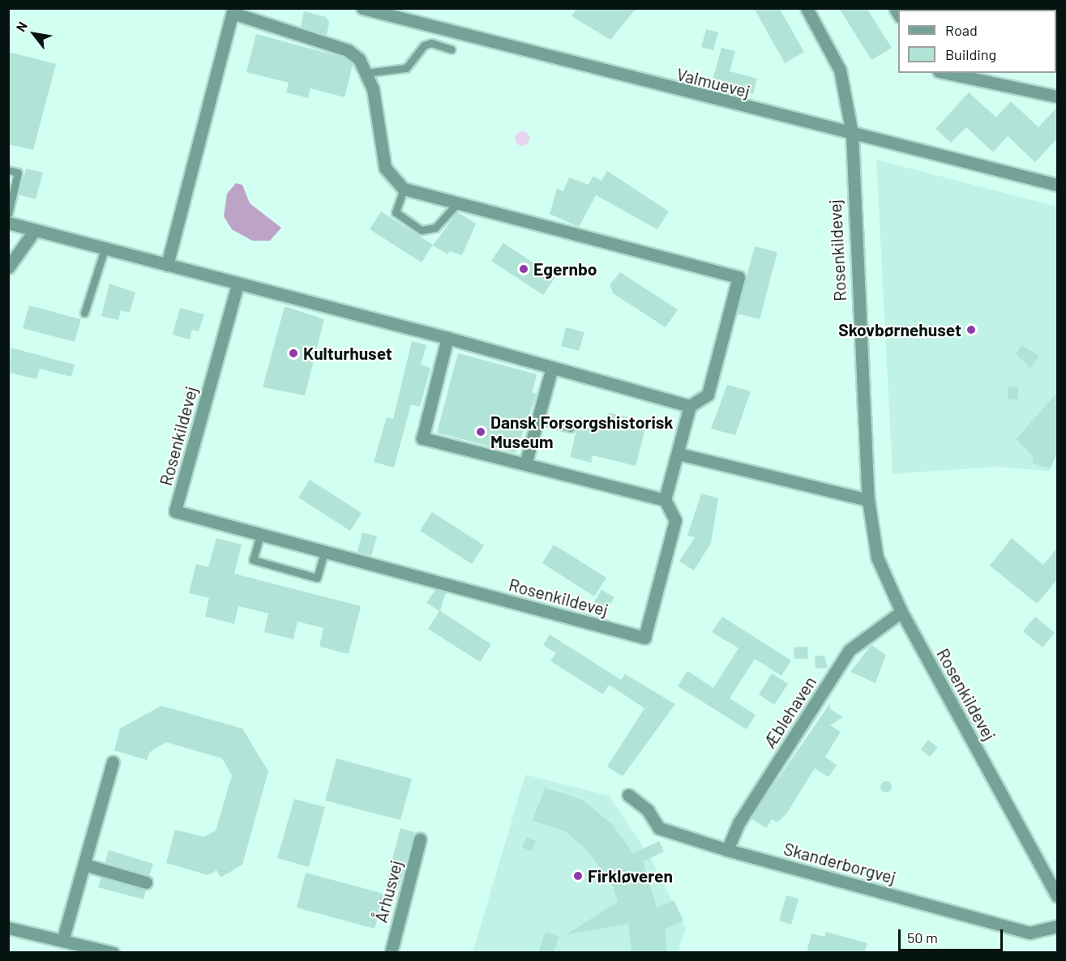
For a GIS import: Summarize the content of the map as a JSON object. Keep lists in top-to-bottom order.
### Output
{
  "streets": {
    "street": [
      "Valmuevej",
      "Rosenkildevej",
      "Æblehaven",
      "Skanderborgvej",
      "Århusvej"
    ]
  },
  "crossings": [
    ["Valmuevej", "Rosenkildevej"],
    ["Rosenkildevej", "Æblehaven"],
    ["Æblehaven", "Skanderborgvej"]
  ],
  "places": [
    "Egernbo",
    "Skovbørnehuset",
    "Kulturhuset",
    "Dansk Forsorgshistorisk Museum",
    "Firkløveren"
  ],
  "legend": ["Road", "Building"],
  "scale_bar": "50 m",
  "north": "top left"
}
